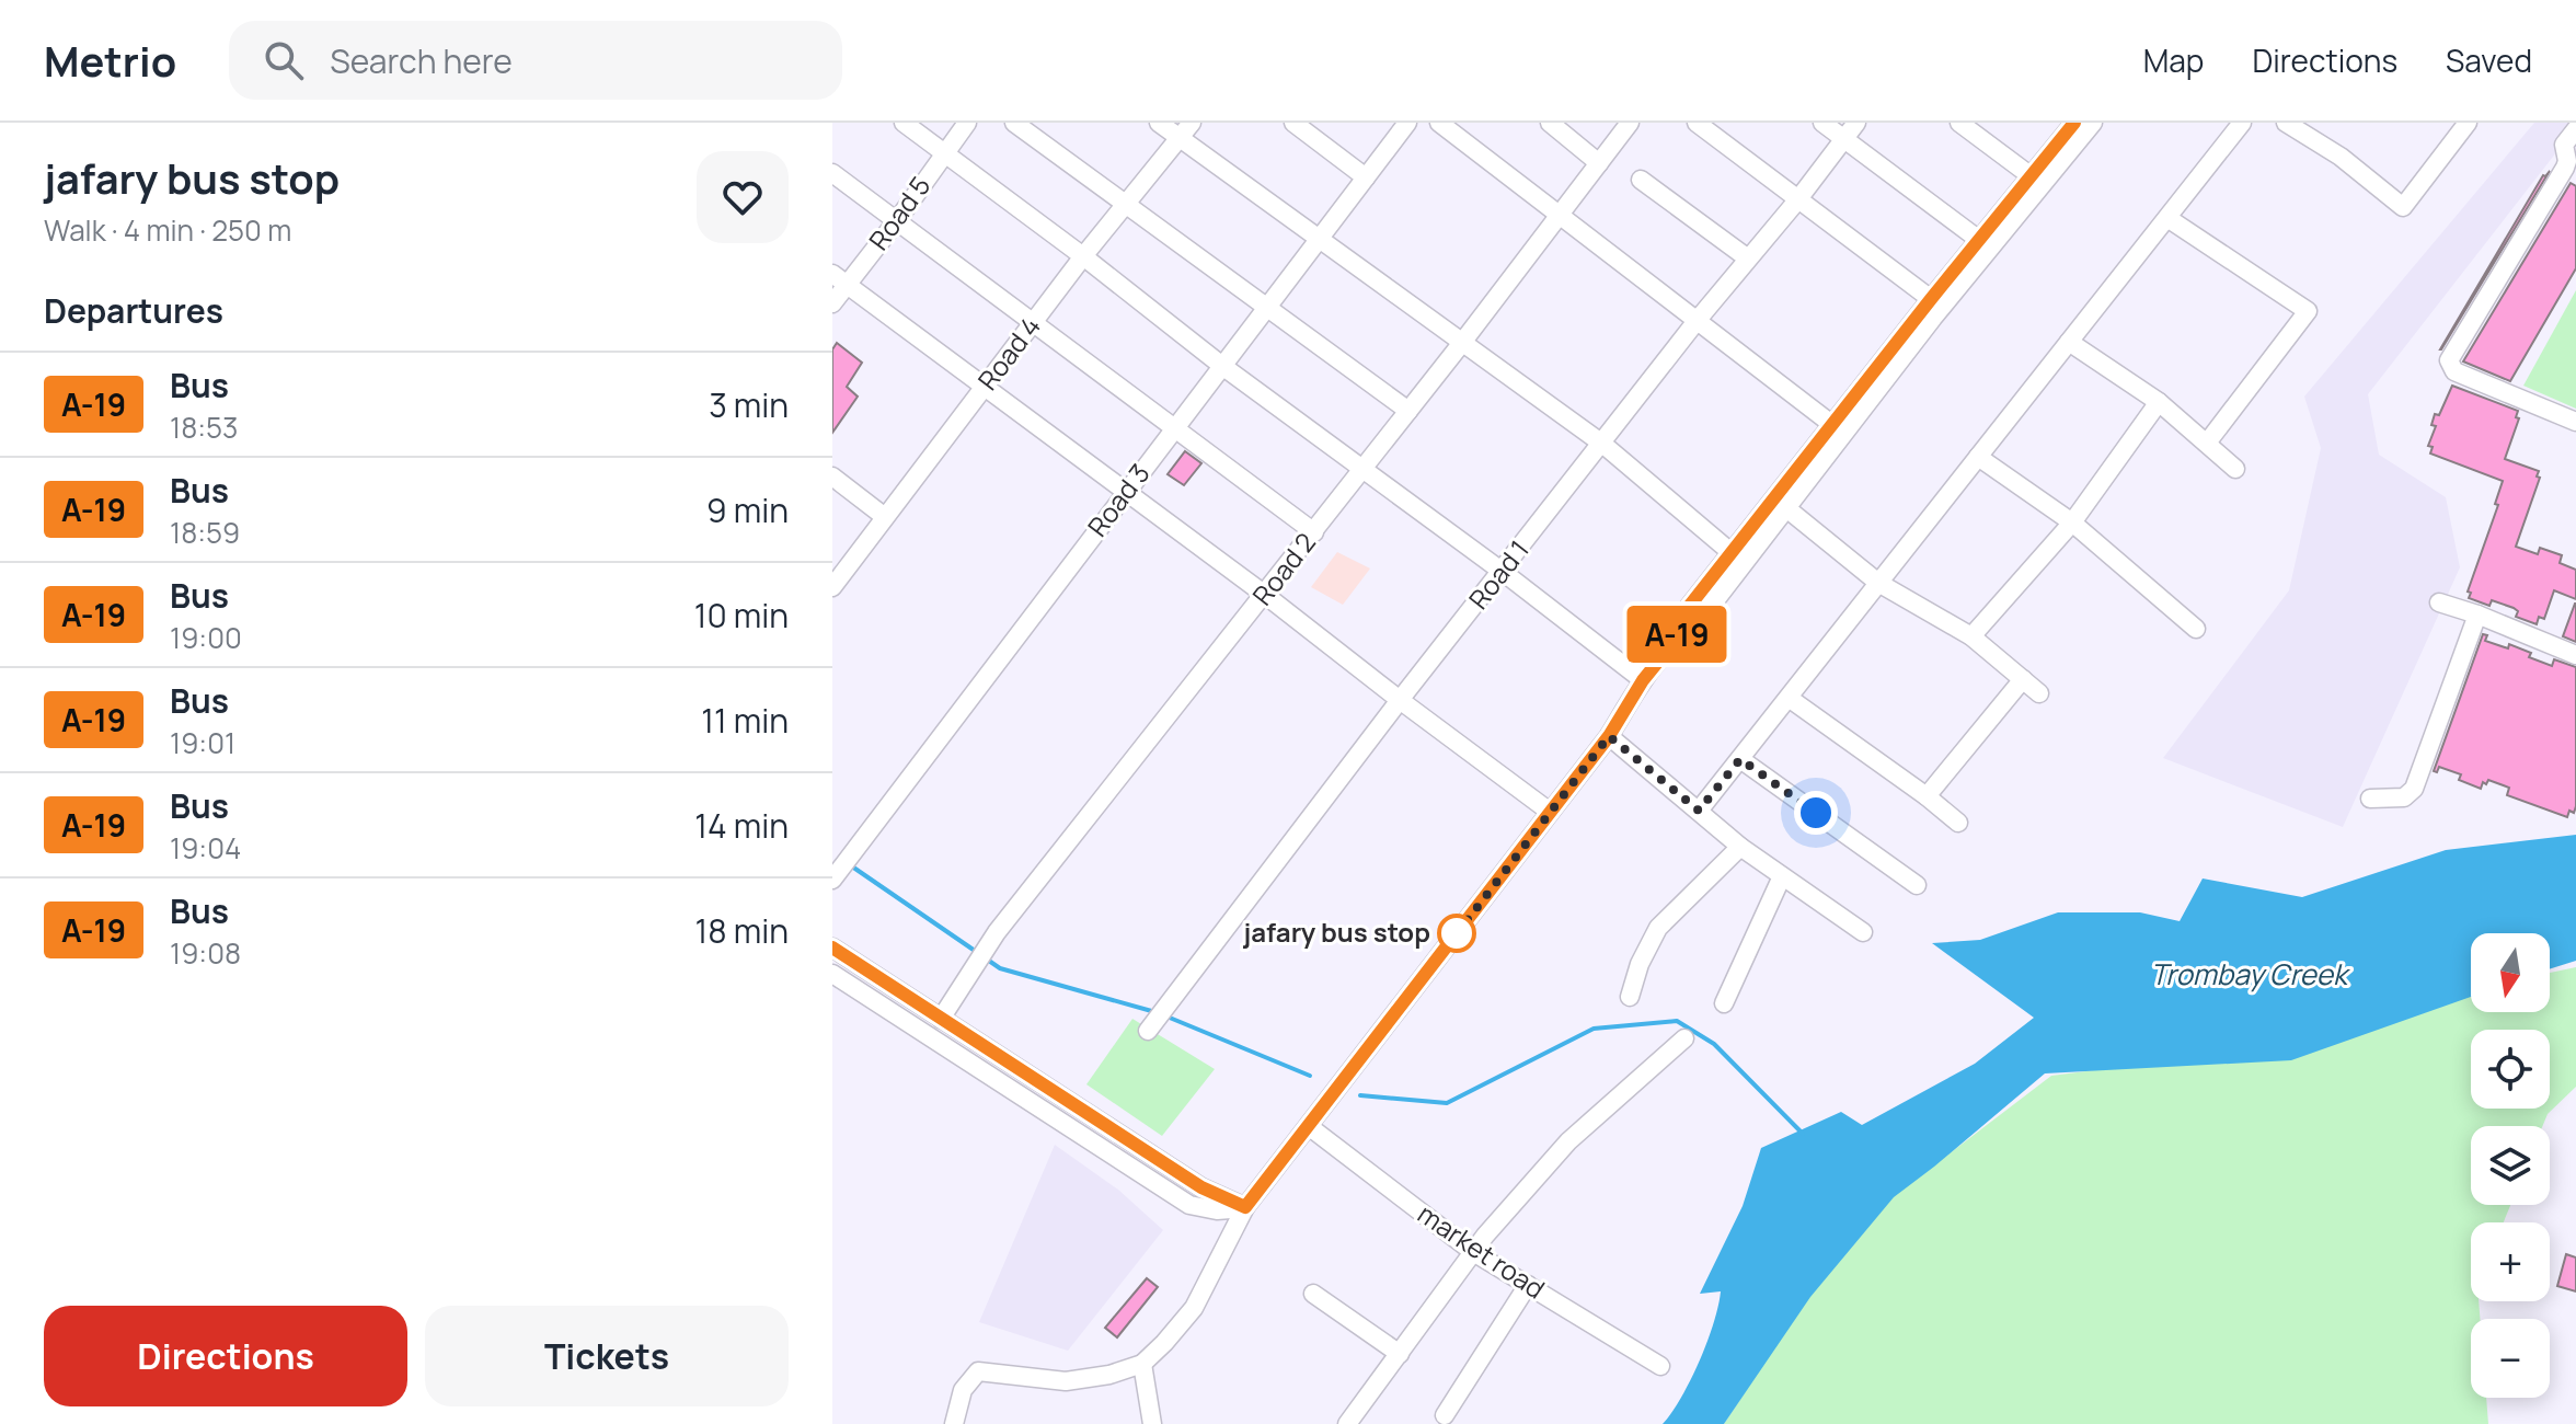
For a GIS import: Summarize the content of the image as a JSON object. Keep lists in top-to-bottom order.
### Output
{
  "streets": {
    "street": [
      "Road 5",
      "Road 4",
      "Road 3",
      "Road 2",
      "Road 1",
      "market road"
    ]
  },
  "water": ["Trombay Creek"],
  "places": ["jafary bus stop"],
  "lines": ["bus line A-19"],
  "north": "bottom",
  "page": {
    "header": "Metrio",
    "search": "Search here",
    "nav": ["Map", "Directions", "Saved"],
    "heading": [
      ["jafary bus stop", "Walk · 4 min · 250 m"],
      "Departures"
    ],
    "on_map": "A-19",
    "list": [
      {
        "mark": "A-19",
        "name": "Bus",
        "note": "18:53",
        "value": "3 min"
      },
      {
        "mark": "A-19",
        "name": "Bus",
        "note": "18:59",
        "value": "9 min"
      },
      {
        "mark": "A-19",
        "name": "Bus",
        "note": "19:00",
        "value": "10 min"
      },
      {
        "mark": "A-19",
        "name": "Bus",
        "note": "19:01",
        "value": "11 min"
      },
      {
        "mark": "A-19",
        "name": "Bus",
        "note": "19:04",
        "value": "14 min"
      },
      {
        "mark": "A-19",
        "name": "Bus",
        "note": "19:08",
        "value": "18 min"
      }
    ],
    "map_buttons": ["+", "−"],
    "buttons": ["Directions", "Tickets"]
  }
}
